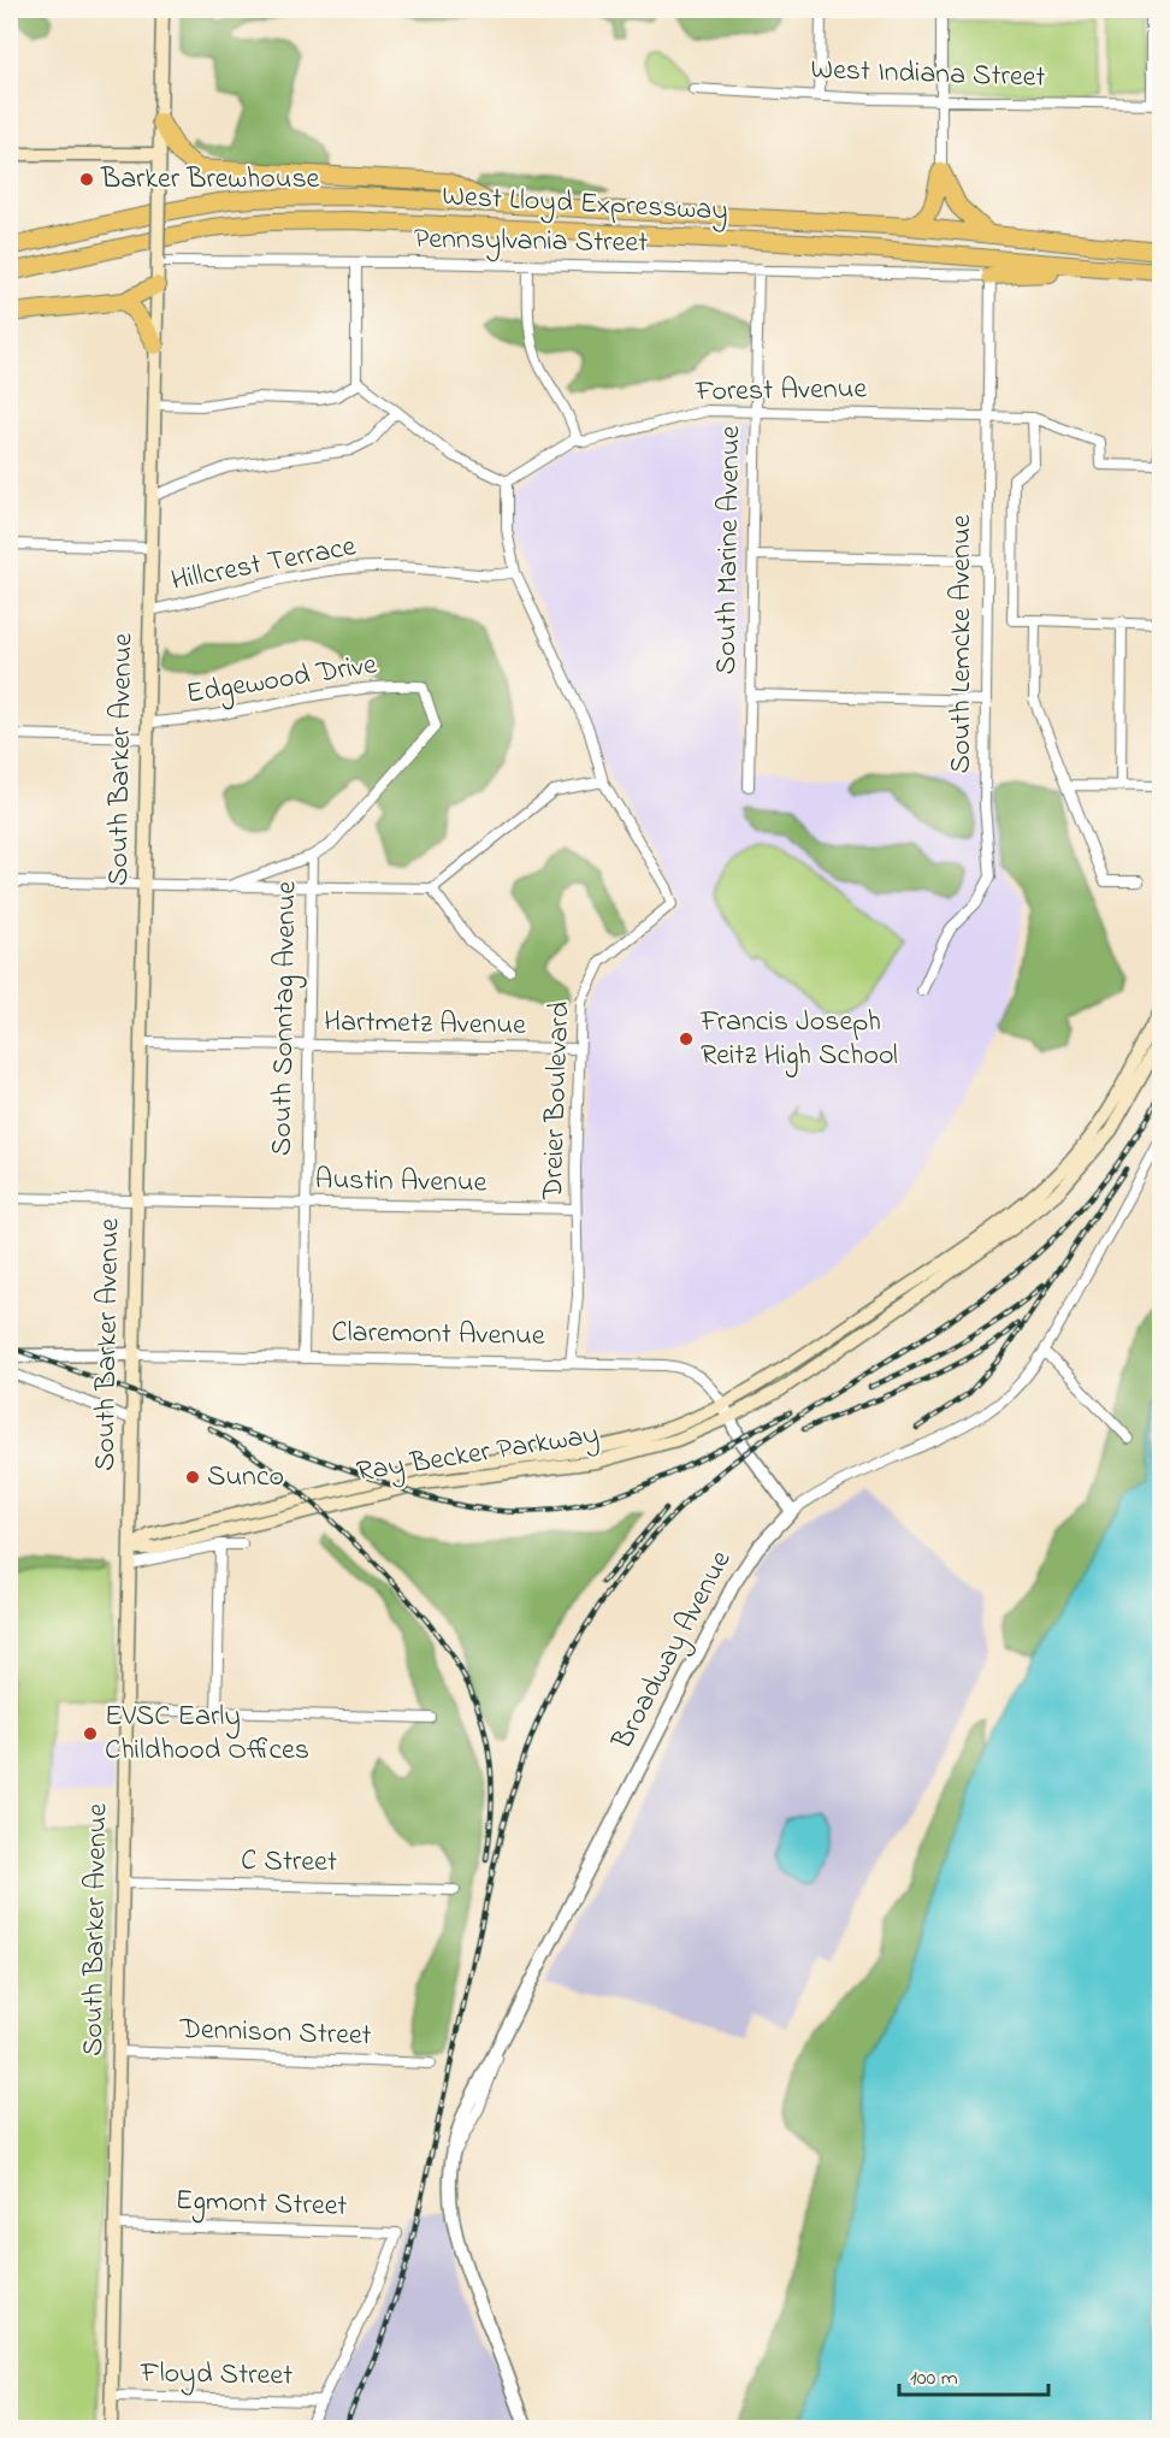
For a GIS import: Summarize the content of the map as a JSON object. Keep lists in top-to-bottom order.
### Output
{
  "streets": {
    "highway": ["West Lloyd Expressway"],
    "main road": ["South Barker Avenue", "Ray Becker Parkway"],
    "street": [
      "West Indiana Street",
      "Pennsylvania Street",
      "Forest Avenue",
      "South Marine Avenue",
      "Hillcrest Terrace",
      "South Lemcke Avenue",
      "Edgewood Drive",
      "South Sonntag Avenue",
      "Hartmetz Avenue",
      "Dreier Boulevard",
      "Austin Avenue",
      "Claremont Avenue",
      "Broadway Avenue",
      "C Street",
      "Dennison Street",
      "Egmont Street",
      "Floyd Street"
    ]
  },
  "crossings": [
    ["Pennsylvania Street", "South Marine Avenue"],
    ["Pennsylvania Street", "South Lemcke Avenue"],
    ["Pennsylvania Street", "South Barker Avenue"],
    ["Forest Avenue", "South Marine Avenue"],
    ["Forest Avenue", "South Lemcke Avenue"],
    ["Forest Avenue", "Dreier Boulevard"],
    ["Hillcrest Terrace", "South Barker Avenue"],
    ["Hillcrest Terrace", "Dreier Boulevard"],
    ["Edgewood Drive", "South Barker Avenue"],
    ["Edgewood Drive", "South Sonntag Avenue"],
    ["South Barker Avenue", "Hartmetz Avenue"],
    ["South Barker Avenue", "Austin Avenue"],
    ["South Barker Avenue", "Claremont Avenue"],
    ["South Barker Avenue", "Ray Becker Parkway"],
    ["South Barker Avenue", "C Street"],
    ["South Barker Avenue", "Dennison Street"],
    ["South Barker Avenue", "Egmont Street"],
    ["South Barker Avenue", "Floyd Street"],
    ["South Sonntag Avenue", "Hartmetz Avenue"],
    ["South Sonntag Avenue", "Austin Avenue"],
    ["South Sonntag Avenue", "Claremont Avenue"],
    ["Hartmetz Avenue", "Dreier Boulevard"],
    ["Dreier Boulevard", "Austin Avenue"],
    ["Dreier Boulevard", "Claremont Avenue"],
    ["Claremont Avenue", "Ray Becker Parkway"],
    ["Claremont Avenue", "Broadway Avenue"],
    ["Egmont Street", "Floyd Street"]
  ],
  "places": [
    "Barker Brewhouse",
    "Francis Joseph Reitz High School",
    "Sunco",
    "EVSC Early Childhood Offices"
  ],
  "scale_bar": "100 m"
}
